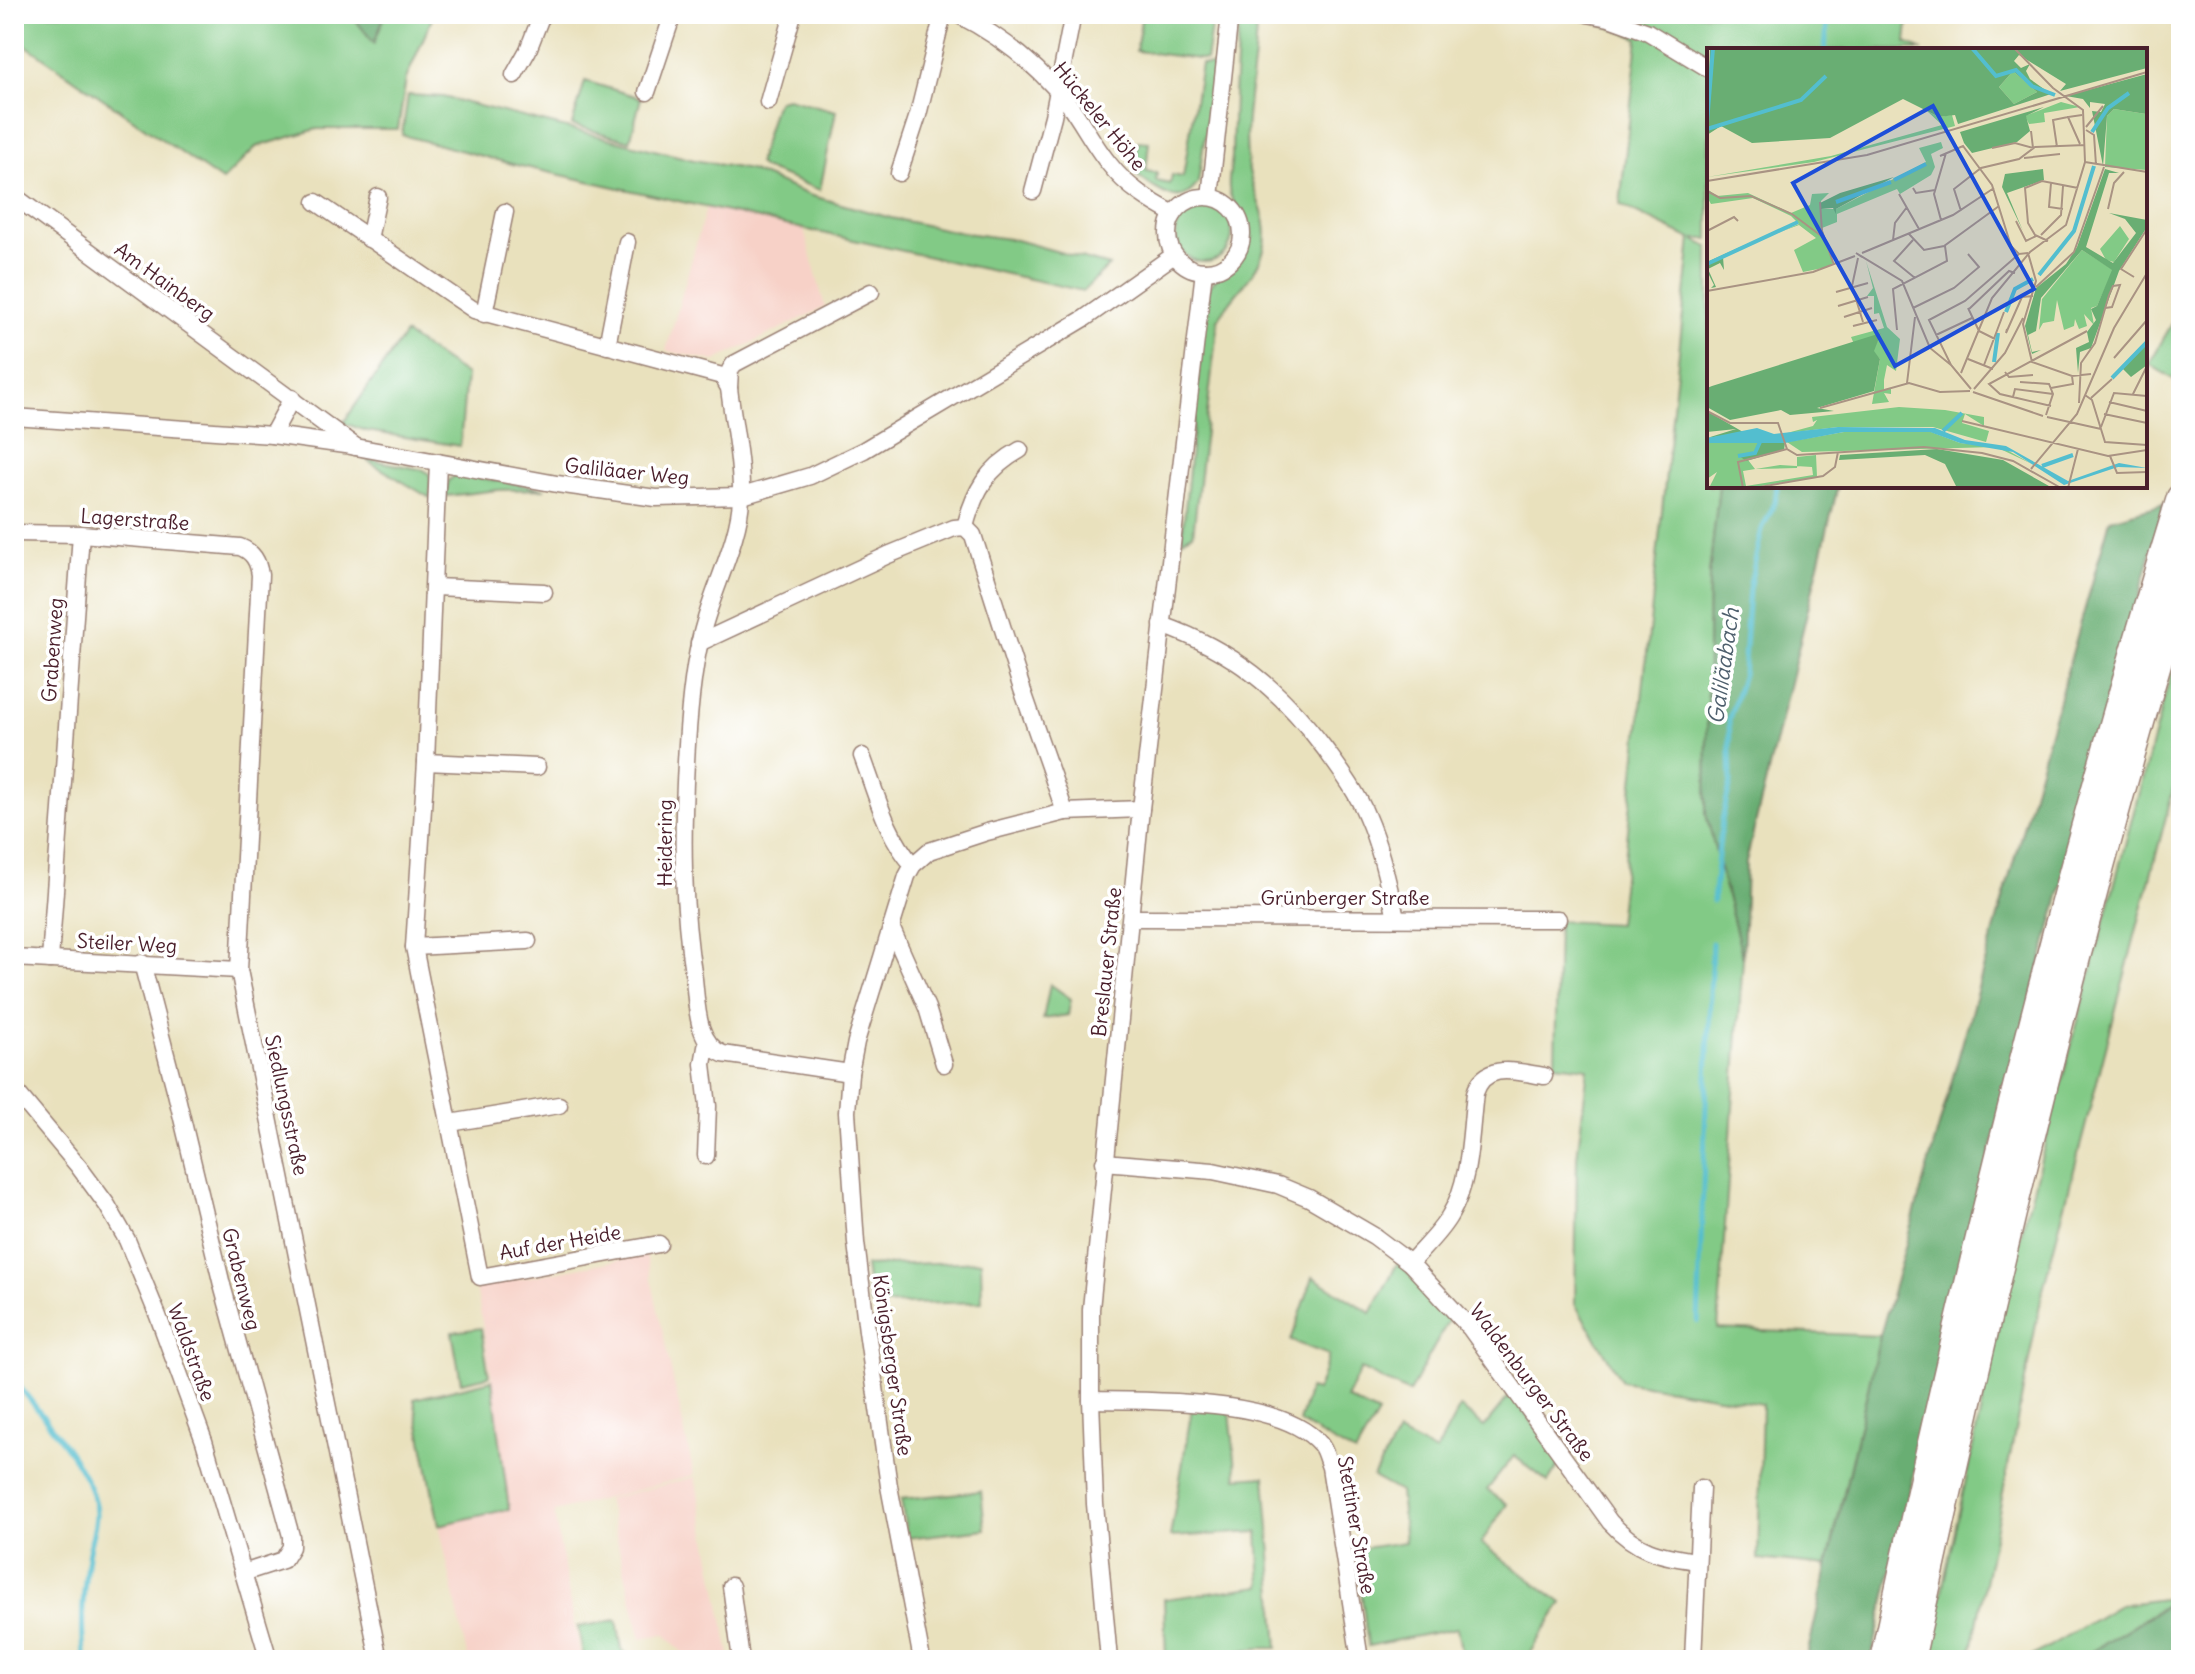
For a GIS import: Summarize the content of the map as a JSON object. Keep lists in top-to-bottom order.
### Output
{
  "streets": {
    "street": [
      "Hückeler Höhe",
      "Am Hainberg",
      "Galiläaer Weg",
      "Lagerstraße",
      "Grabenweg",
      "Heidering",
      "Grünberger Straße",
      "Steiler Weg",
      "Breslauer Straße",
      "Siedlungsstraße",
      "Auf der Heide",
      "Waldstraße",
      "Königsberger Straße",
      "Waldenburger Straße",
      "Stettiner Straße"
    ]
  },
  "crossings": [
    ["Hückeler Höhe", "Galiläaer Weg"],
    ["Hückeler Höhe", "Breslauer Straße"],
    ["Am Hainberg", "Galiläaer Weg"],
    ["Galiläaer Weg", "Heidering"],
    ["Galiläaer Weg", "Breslauer Straße"],
    ["Galiläaer Weg", "Auf der Heide"],
    ["Lagerstraße", "Grabenweg"],
    ["Lagerstraße", "Siedlungsstraße"],
    ["Grabenweg", "Steiler Weg"],
    ["Grabenweg", "Waldstraße"],
    ["Grünberger Straße", "Breslauer Straße"],
    ["Steiler Weg", "Siedlungsstraße"],
    ["Breslauer Straße", "Waldenburger Straße"],
    ["Breslauer Straße", "Stettiner Straße"]
  ],
  "water": ["Galiläabach"]
}
